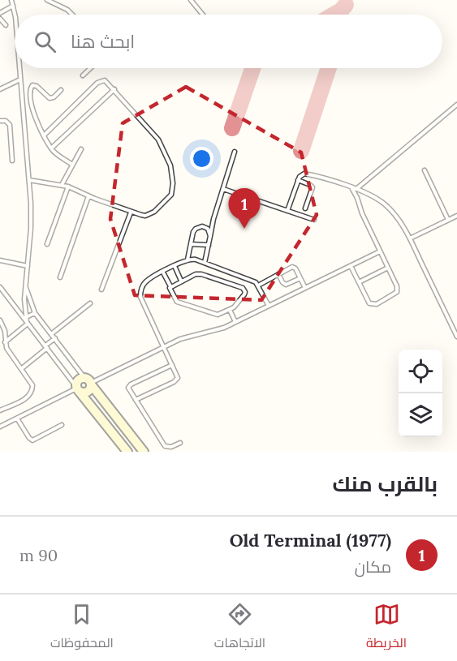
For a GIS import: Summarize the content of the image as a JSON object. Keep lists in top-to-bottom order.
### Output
{
  "page": {
    "search": "ابحث هنا",
    "pins": "1",
    "heading": "بالقرب منك",
    "list": [
      {
        "mark": "1",
        "name": "Old Terminal (1977)",
        "note": "مكان",
        "value": "90 m"
      }
    ],
    "nav": ["الخريطة", "الاتجاهات", "المحفوظات"]
  }
}
